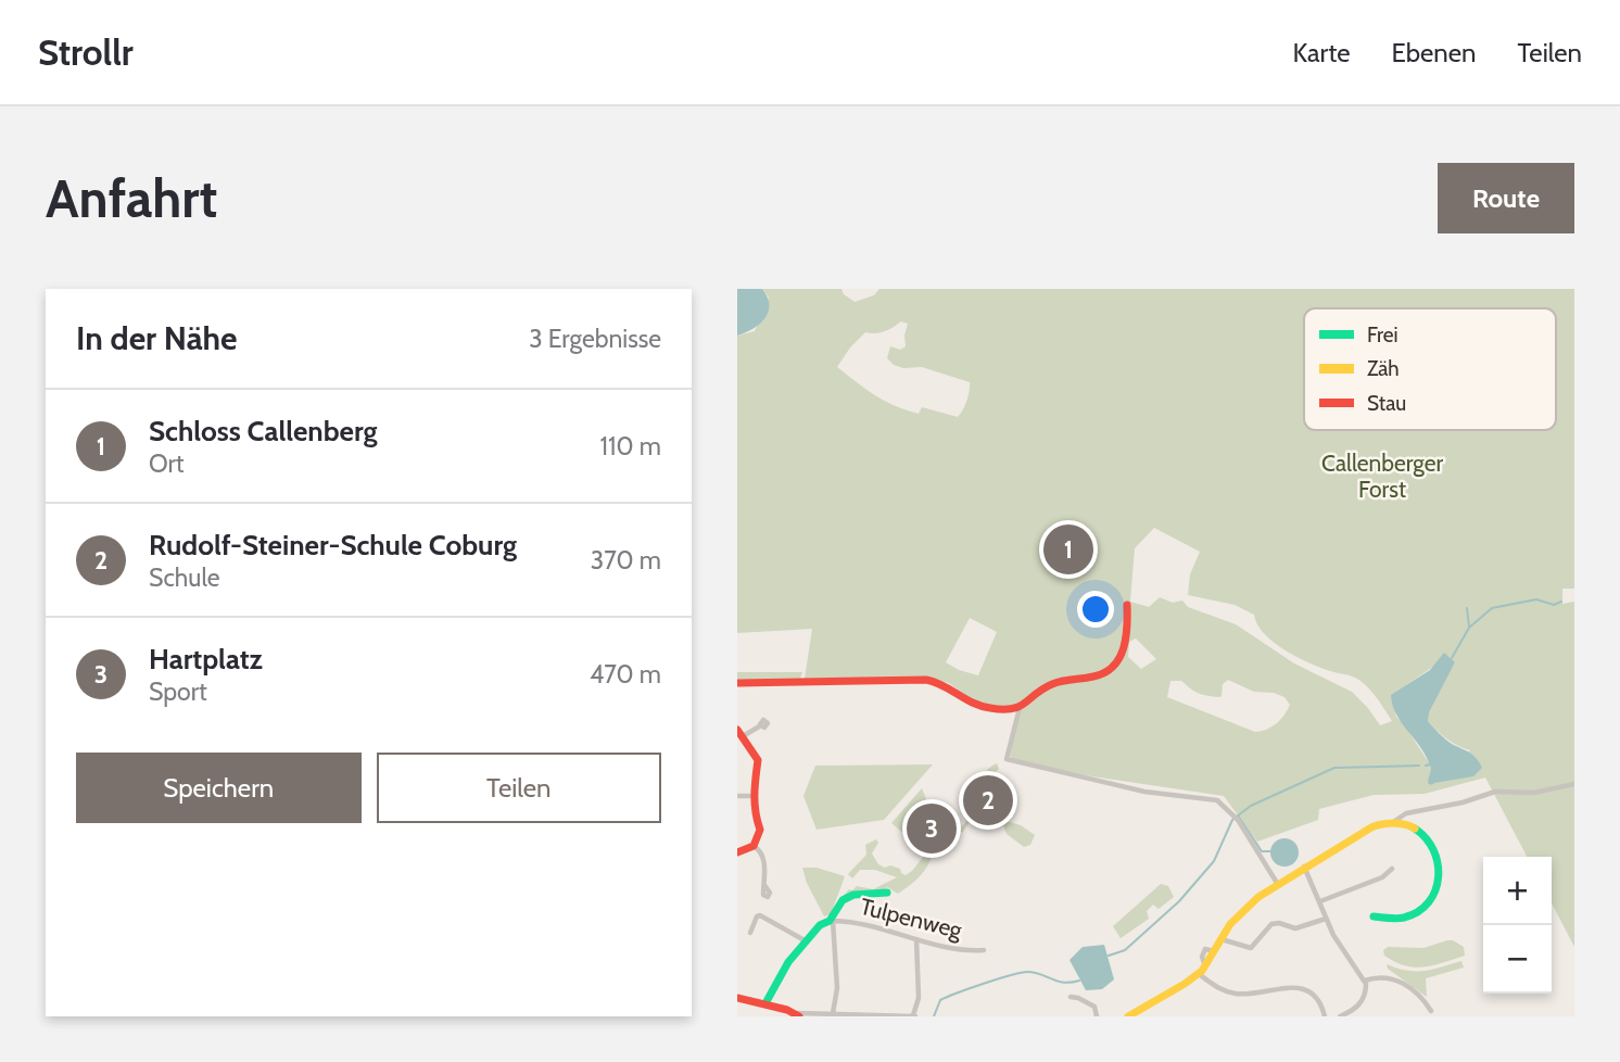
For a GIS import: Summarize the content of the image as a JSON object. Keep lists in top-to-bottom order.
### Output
{
  "streets": {
    "street": ["Tulpenweg"]
  },
  "parks": ["Callenberger Forst"],
  "legend": ["Frei", "Zäh", "Stau"],
  "page": {
    "header": "Strollr",
    "nav": ["Karte", "Ebenen", "Teilen"],
    "buttons": [
      "Route",
      ["Speichern", "Teilen"]
    ],
    "title": "Anfahrt",
    "heading": ["In der Nähe", "3 Ergebnisse"],
    "list": [
      {
        "mark": "1",
        "name": "Schloss Callenberg",
        "note": "Ort",
        "value": "110 m"
      },
      {
        "mark": "2",
        "name": "Rudolf-Steiner-Schule Coburg",
        "note": "Schule",
        "value": "370 m"
      },
      {
        "mark": "3",
        "name": "Hartplatz",
        "note": "Sport",
        "value": "470 m"
      }
    ],
    "pins": ["1", "2", "3"],
    "map_buttons": ["+", "−"]
  }
}
